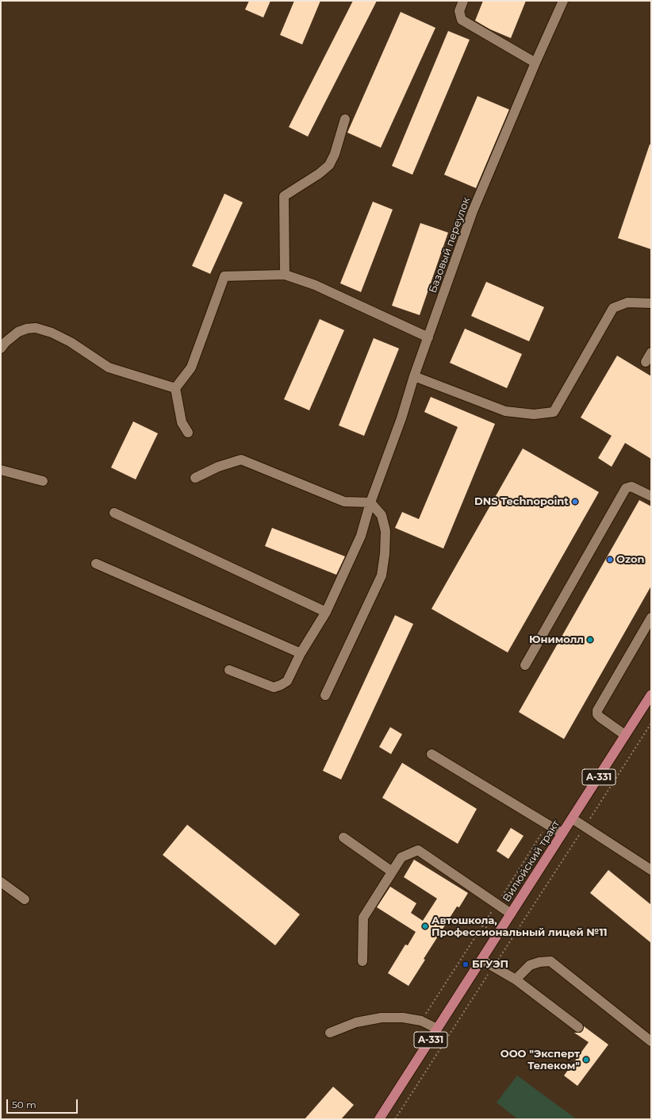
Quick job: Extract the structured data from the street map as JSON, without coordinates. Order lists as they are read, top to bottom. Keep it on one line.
{"streets":{"main road":["А-331","Вилюйский тракт"],"street":["Базовый переулок"]},"places":["DNS Technopoint","Ozon","Юнимолл","Автошкола, Профессиональный лицей №11","БГУЭП","ООО \"Эксперт Телеком\""],"scale_bar":"50 m"}
